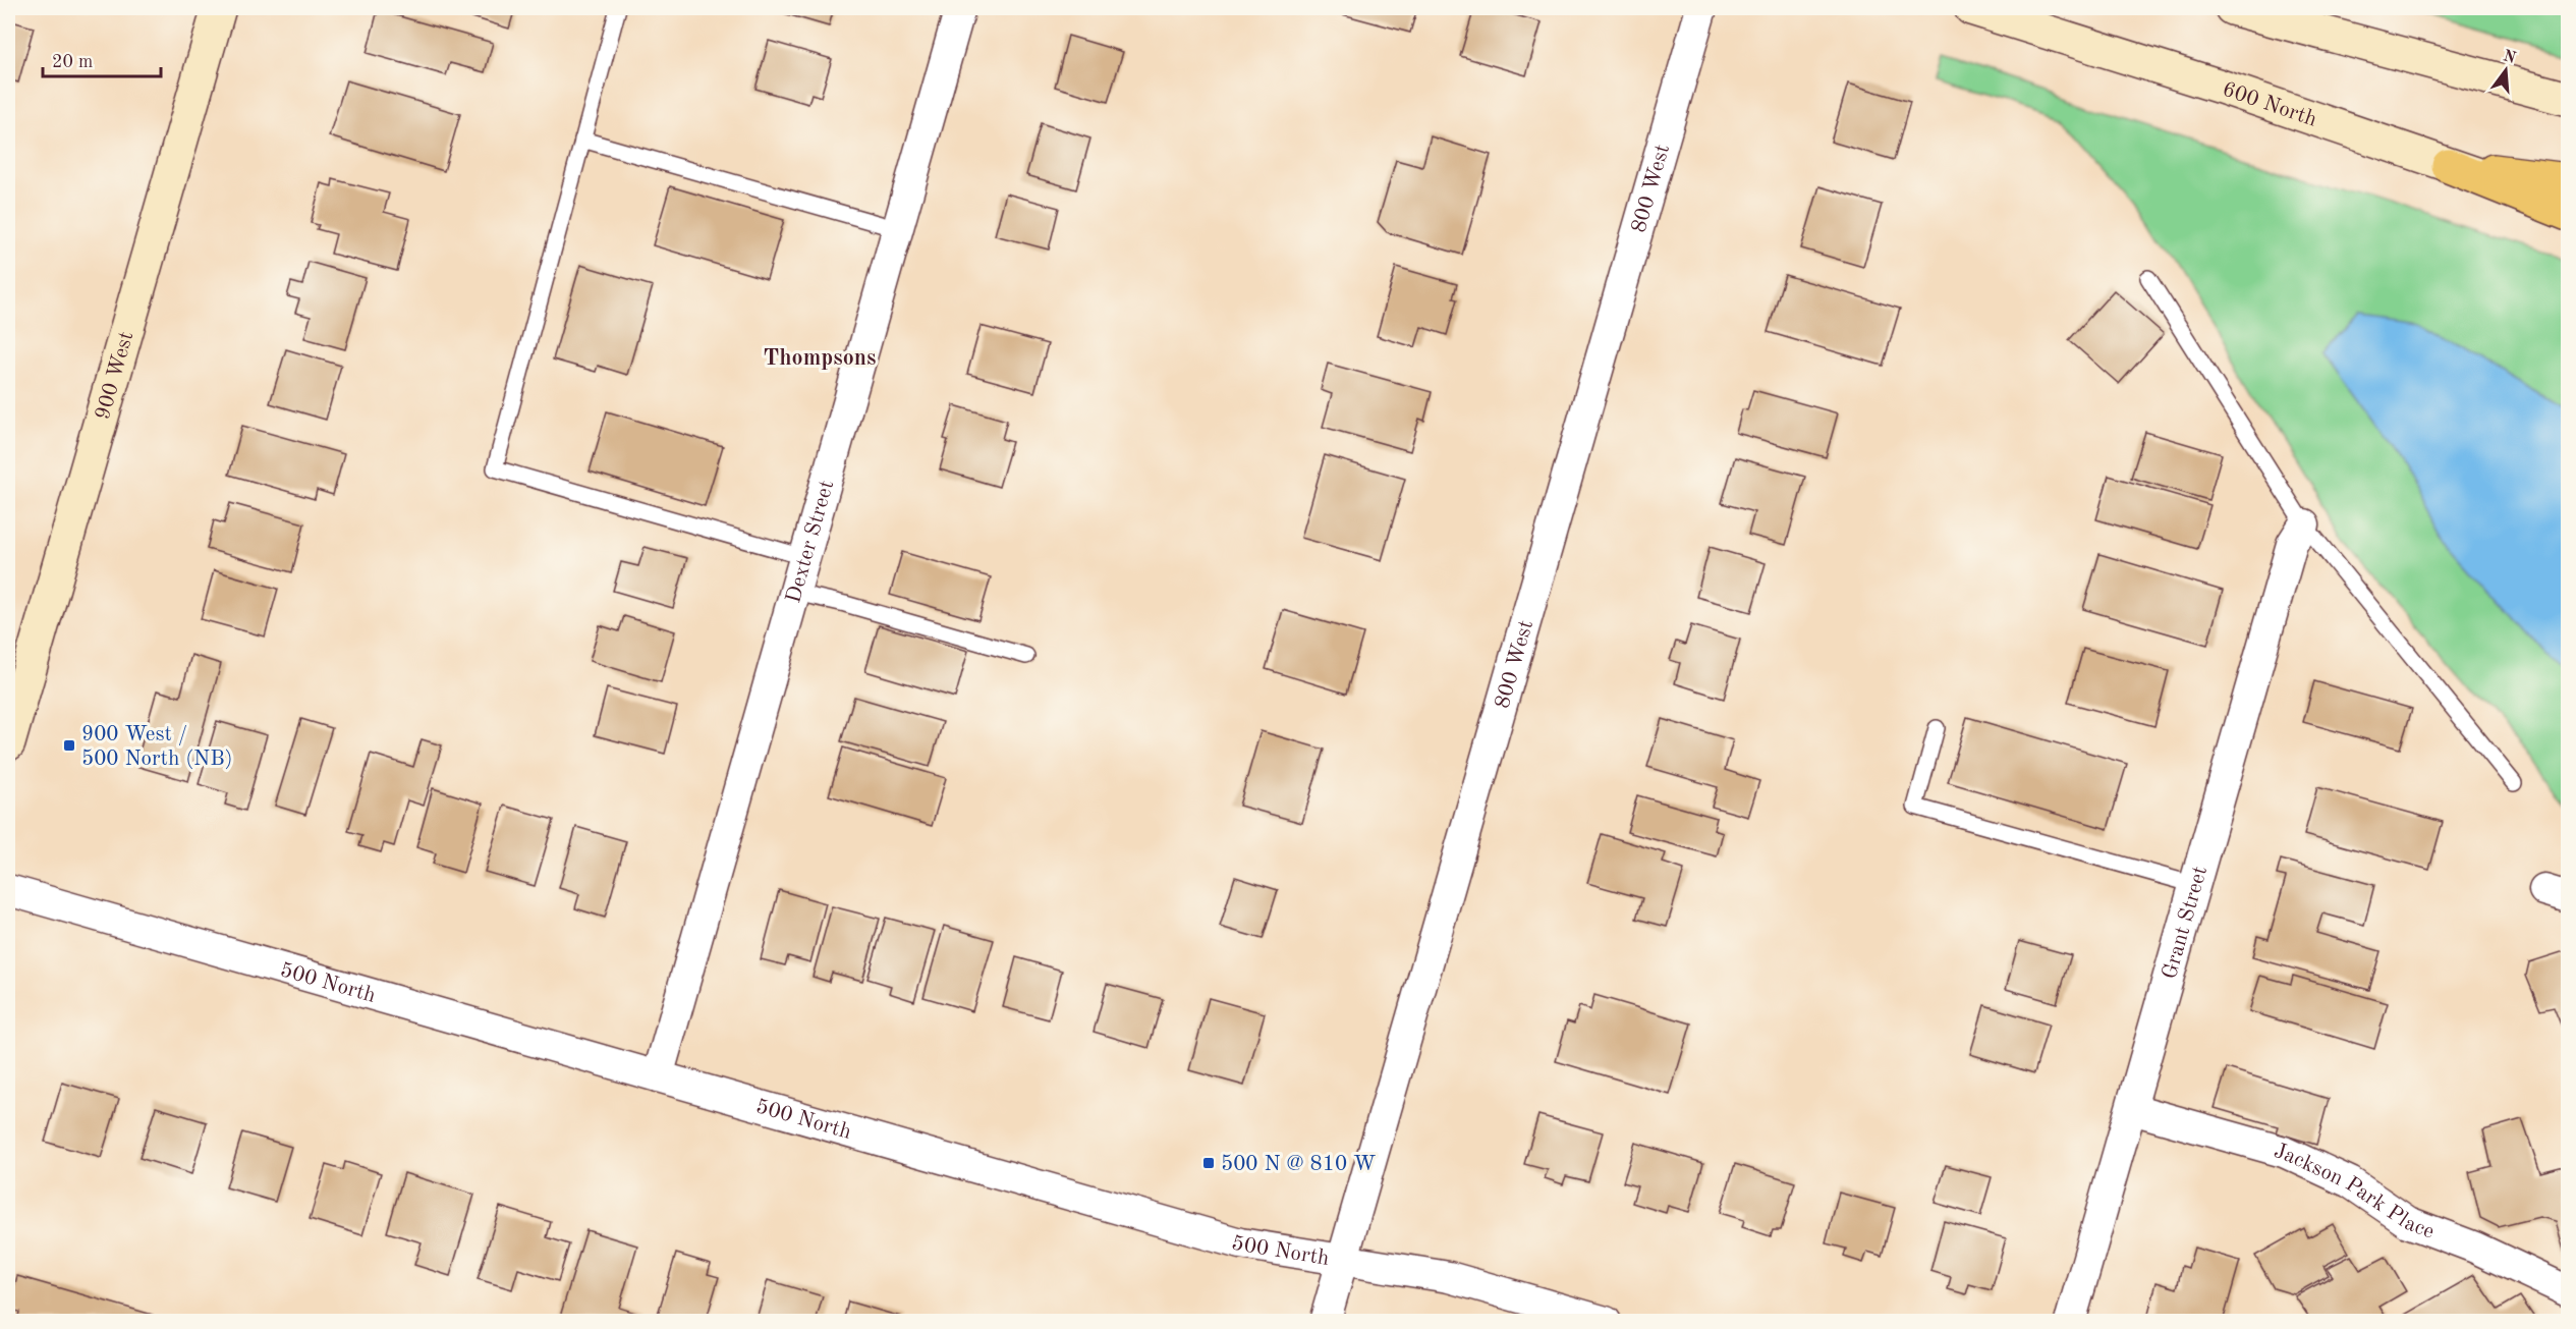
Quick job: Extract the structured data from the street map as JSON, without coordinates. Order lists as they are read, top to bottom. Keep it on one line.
{"streets":{"main road":["600 North","900 West"],"street":["800 West","Dexter Street","Grant Street","500 North","Jackson Park Place"]},"crossings":[["800 West","500 North"],["Dexter Street","500 North"],["Grant Street","Jackson Park Place"]],"districts":["Thompsons"],"places":{"transit":["900 West / 500 North (NB)","500 N @ 810 W"]},"scale_bar":"20 m","north":"top"}
